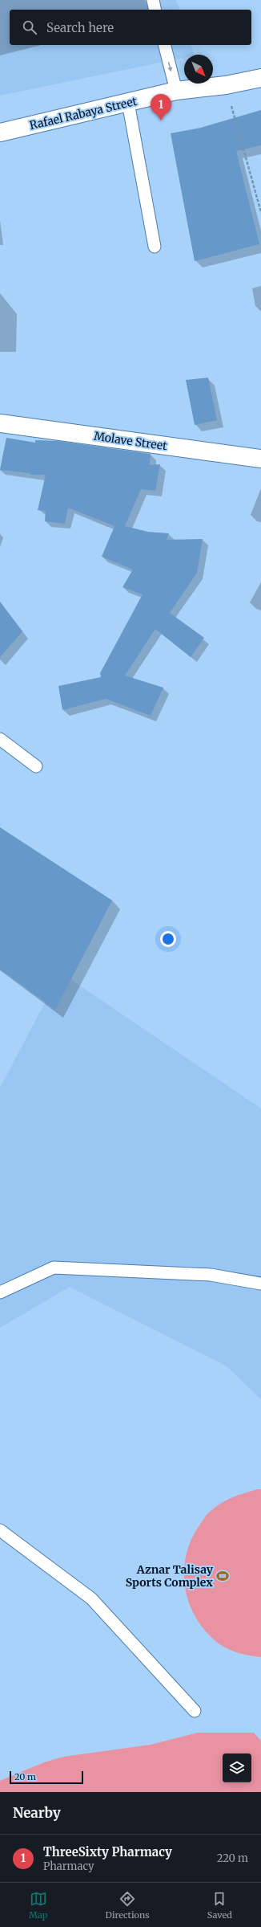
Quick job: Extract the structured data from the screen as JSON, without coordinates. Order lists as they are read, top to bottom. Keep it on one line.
{"streets":{"main road":["Rafael Rabaya Street","Molave Street"]},"places":{"sports":["Aznar Talisay Sports Complex"]},"scale_bar":"20 m","north":"bottom right","page":{"search":"Search here","pins":"1","scale":"20 m","heading":"Nearby","list":[{"mark":"1","name":"ThreeSixty Pharmacy","note":"Pharmacy","value":"220 m"}],"nav":["Map","Directions","Saved"]}}
